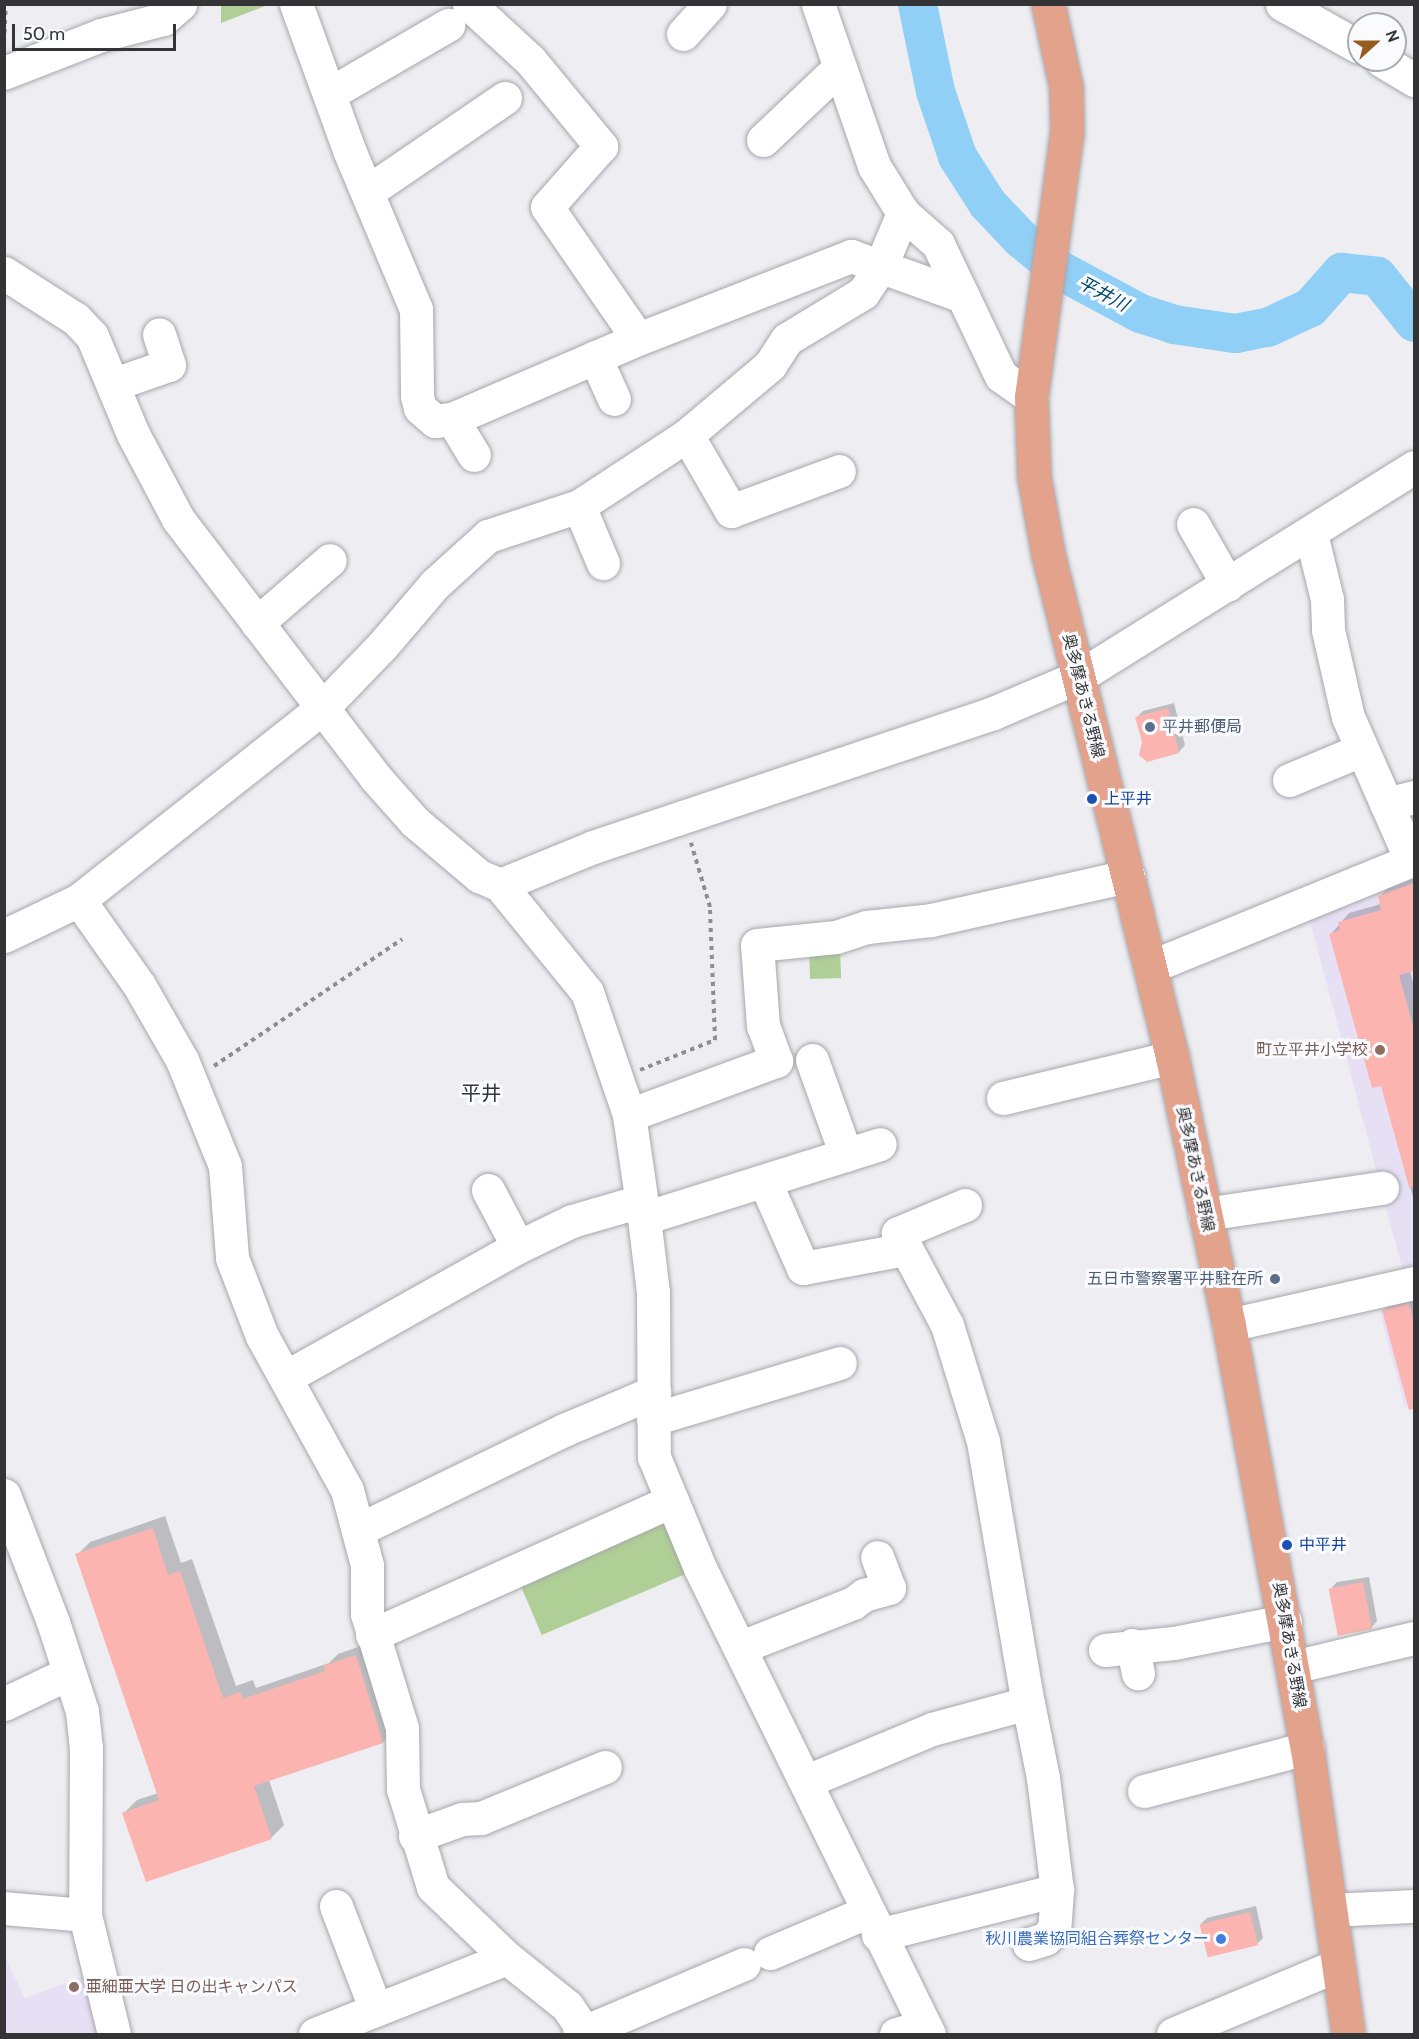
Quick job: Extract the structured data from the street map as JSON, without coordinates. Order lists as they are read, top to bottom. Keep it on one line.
{"streets":{"main road":["奥多摩あきる野線"]},"districts":["平井"],"water":["平井川"],"places":["平井郵便局","上平井","町立平井小学校","五日市警察署平井駐在所","中平井","秋川農業協同組合葬祭センター","亜細亜大学 日の出キャンパス"],"scale_bar":"50 m","north":"right"}
